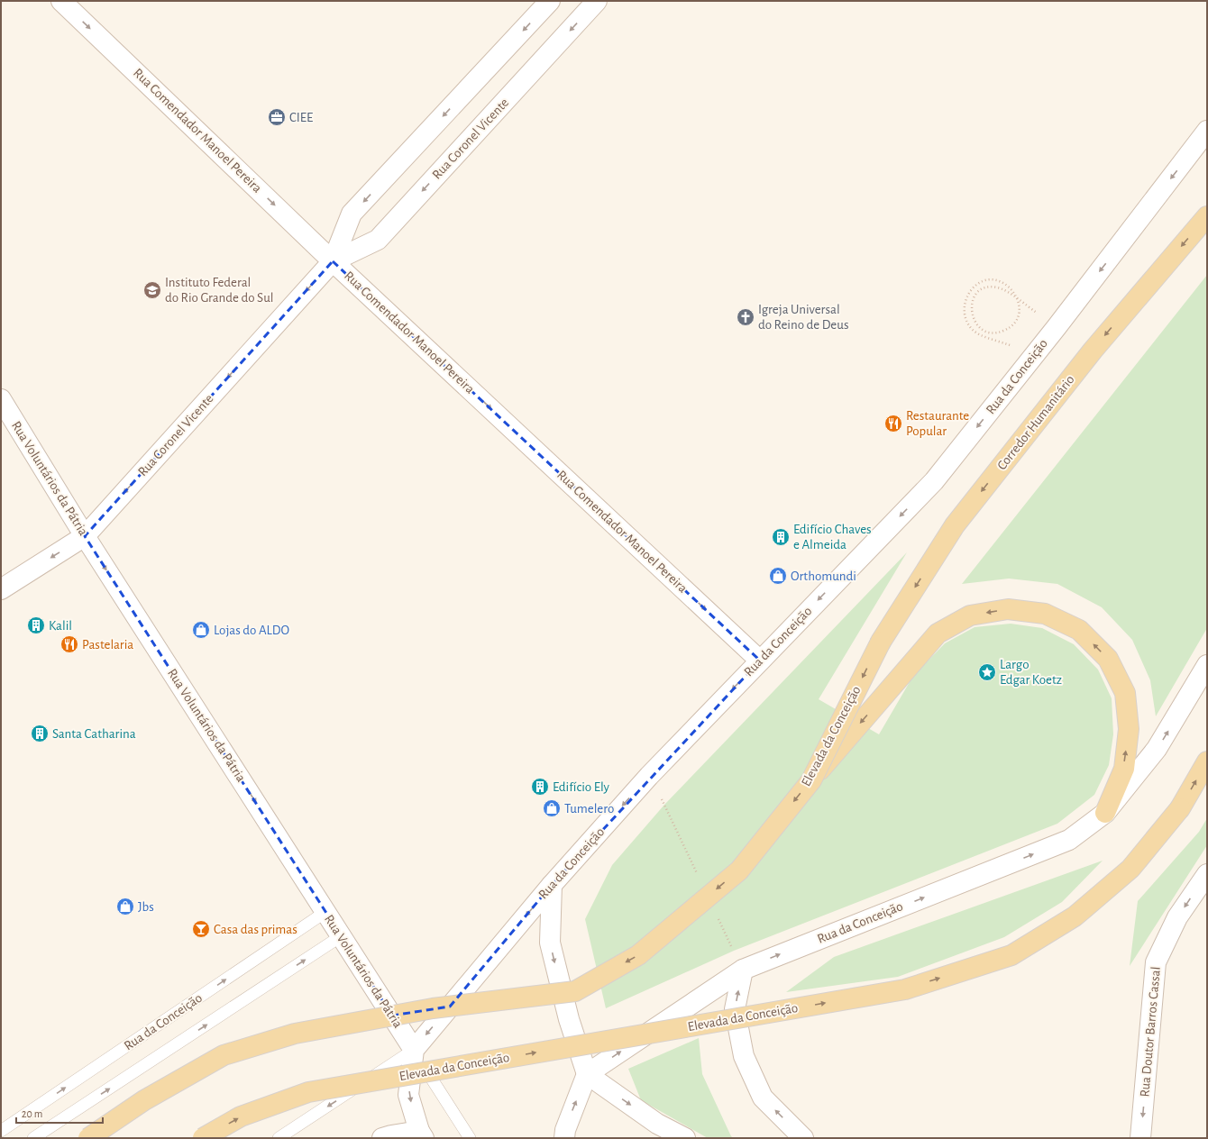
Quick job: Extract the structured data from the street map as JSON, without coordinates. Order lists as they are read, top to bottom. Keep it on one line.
{"streets":{"main road":["Corredor Humanitário","Elevada da Conceição"],"street":["Rua Comendador Manoel Pereira","Rua Coronel Vicente","Rua da Conceição","Rua Voluntários da Pátria","Rua Doutor Barros Cassal"]},"crossings":[["Rua Comendador Manoel Pereira","Rua Coronel Vicente"],["Rua Comendador Manoel Pereira","Rua da Conceição"],["Rua Coronel Vicente","Rua Voluntários da Pátria"],["Rua da Conceição","Rua Voluntários da Pátria"],["Corredor Humanitário","Elevada da Conceição"]],"one_way":["Rua Comendador Manoel Pereira","Rua Coronel Vicente","Corredor Humanitário","Rua Voluntários da Pátria","Rua Doutor Barros Cassal"],"places":{"office":["CIEE"],"school or university":["Instituto Federal do Rio Grande do Sul"],"church":["Igreja Universal do Reino de Deus"],"restaurant":["Restaurante Popular","Pastelaria"],"building":["Edifício Chaves e Almeida","Kalil","Santa Catharina","Edifício Ely"],"shop":["Orthomundi","Lojas do ALDO","Tumelero","Jbs"],"place":["Largo Edgar Koetz"],"bar":["Casa das primas"]},"scale_bar":"20 m"}
